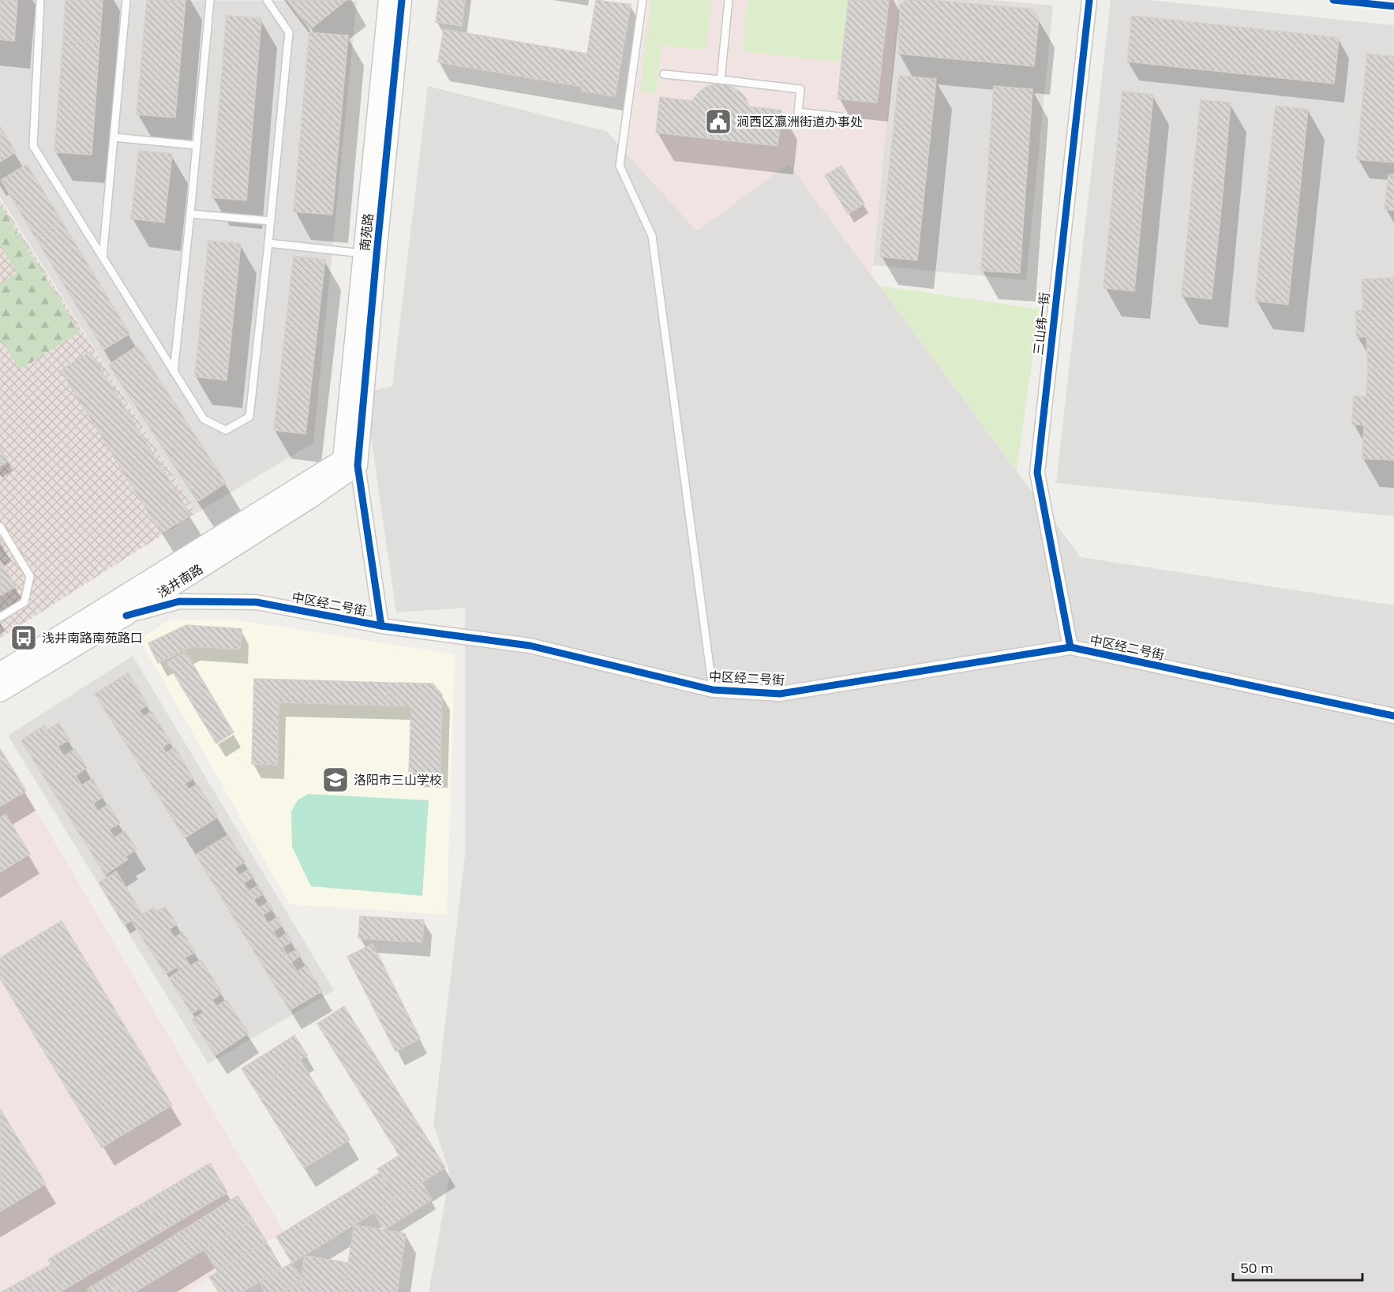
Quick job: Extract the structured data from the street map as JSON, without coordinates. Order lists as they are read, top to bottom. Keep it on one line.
{"streets":{"street":["南苑路","三山纬一街","浅井南路","中区经二号街"]},"crossings":[["南苑路","浅井南路"],["三山纬一街","中区经二号街"],["浅井南路","中区经二号街"]],"places":{"public building":["涧西区瀛洲街道办事处"],"bus stop":["浅井南路南苑路口"],"school or university":["洛阳市三山学校"]},"scale_bar":"50 m"}
